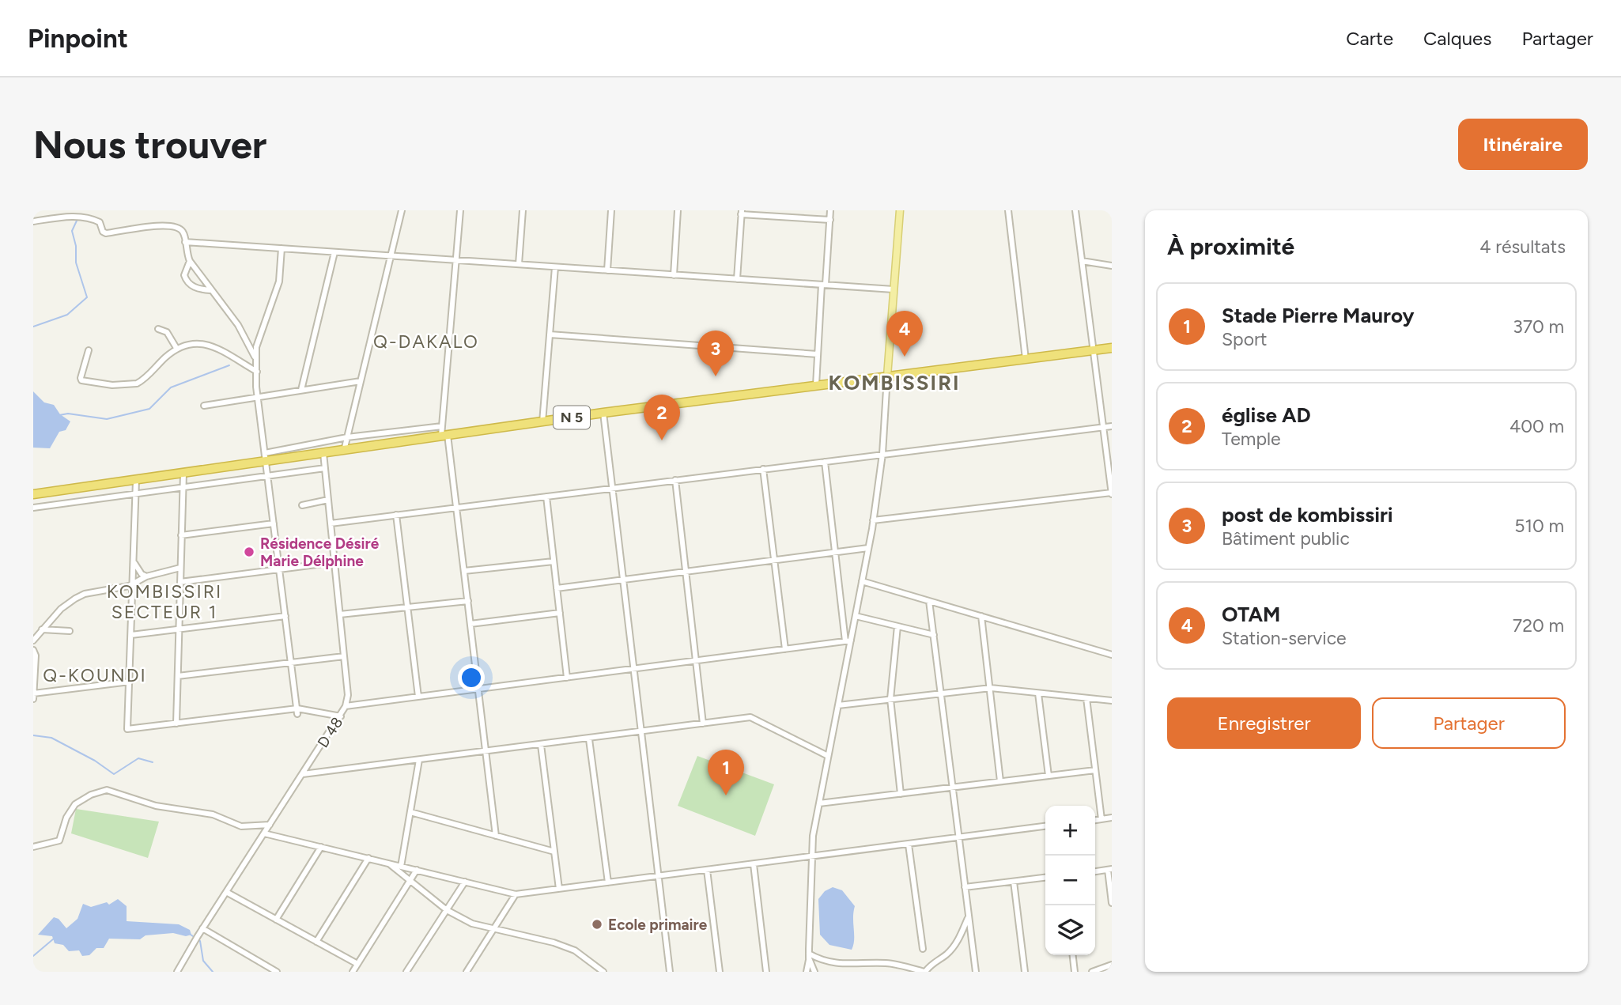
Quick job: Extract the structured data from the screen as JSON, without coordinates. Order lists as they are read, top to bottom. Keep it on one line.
{"streets":{"highway":["N 5"],"street":["D 48"]},"crossings":[["N 5","D 48"]],"districts":["Q-DAKALO","KOMBISSIRI","KOMBISSIRI SECTEUR 1","Q-KOUNDI"],"places":["Résidence Désiré Marie Délphine","Ecole primaire"],"page":{"header":"Pinpoint","nav":["Carte","Calques","Partager"],"buttons":["Itinéraire",["Enregistrer","Partager"]],"title":"Nous trouver","heading":["À proximité","4 résultats"],"list":[{"mark":"1","name":"Stade Pierre Mauroy","note":"Sport","value":"370 m"},{"mark":"2","name":"église AD","note":"Temple","value":"400 m"},{"mark":"3","name":"post de kombissiri","note":"Bâtiment public","value":"510 m"},{"mark":"4","name":"OTAM","note":"Station-service","value":"720 m"}],"pins":["4","3","2","1"],"map_buttons":["+","−"]}}
